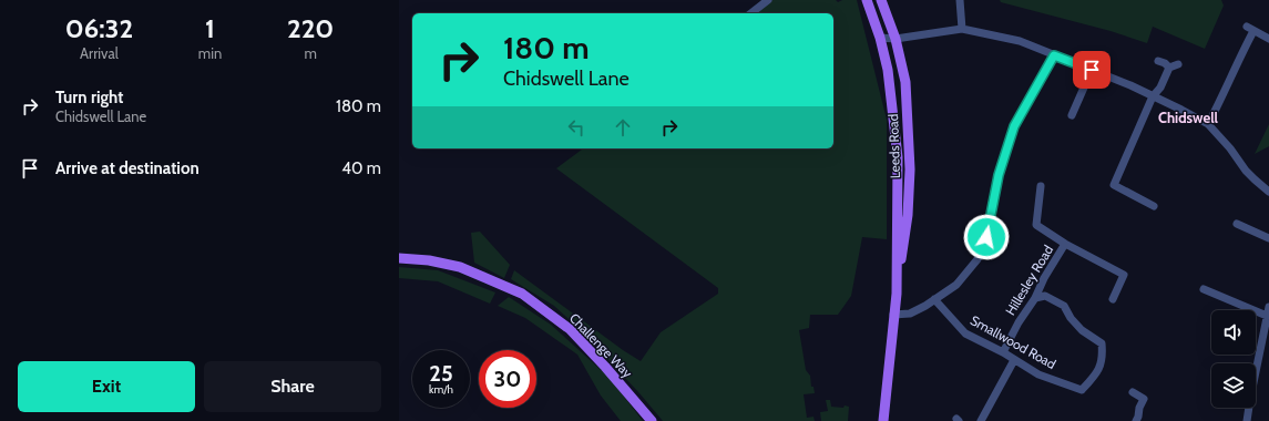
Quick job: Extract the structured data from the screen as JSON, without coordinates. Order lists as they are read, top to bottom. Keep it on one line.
{"streets":{"main road":["Leeds Road","Challenge Way"],"street":["Hillesley Road","Smallwood Road"]},"crossings":[["Hillesley Road","Smallwood Road"]],"districts":["Chidswell"],"page":{"eta":["06:32","Arrival","1","min","220","m"],"turn":["180 m","Chidswell Lane"],"list":[{"name":"Turn right","note":"Chidswell Lane","value":"180 m"},{"name":"Arrive at destination","value":"40 m"}],"speed":"25 km/h","limit":"30","buttons":["Exit","Share"]}}
